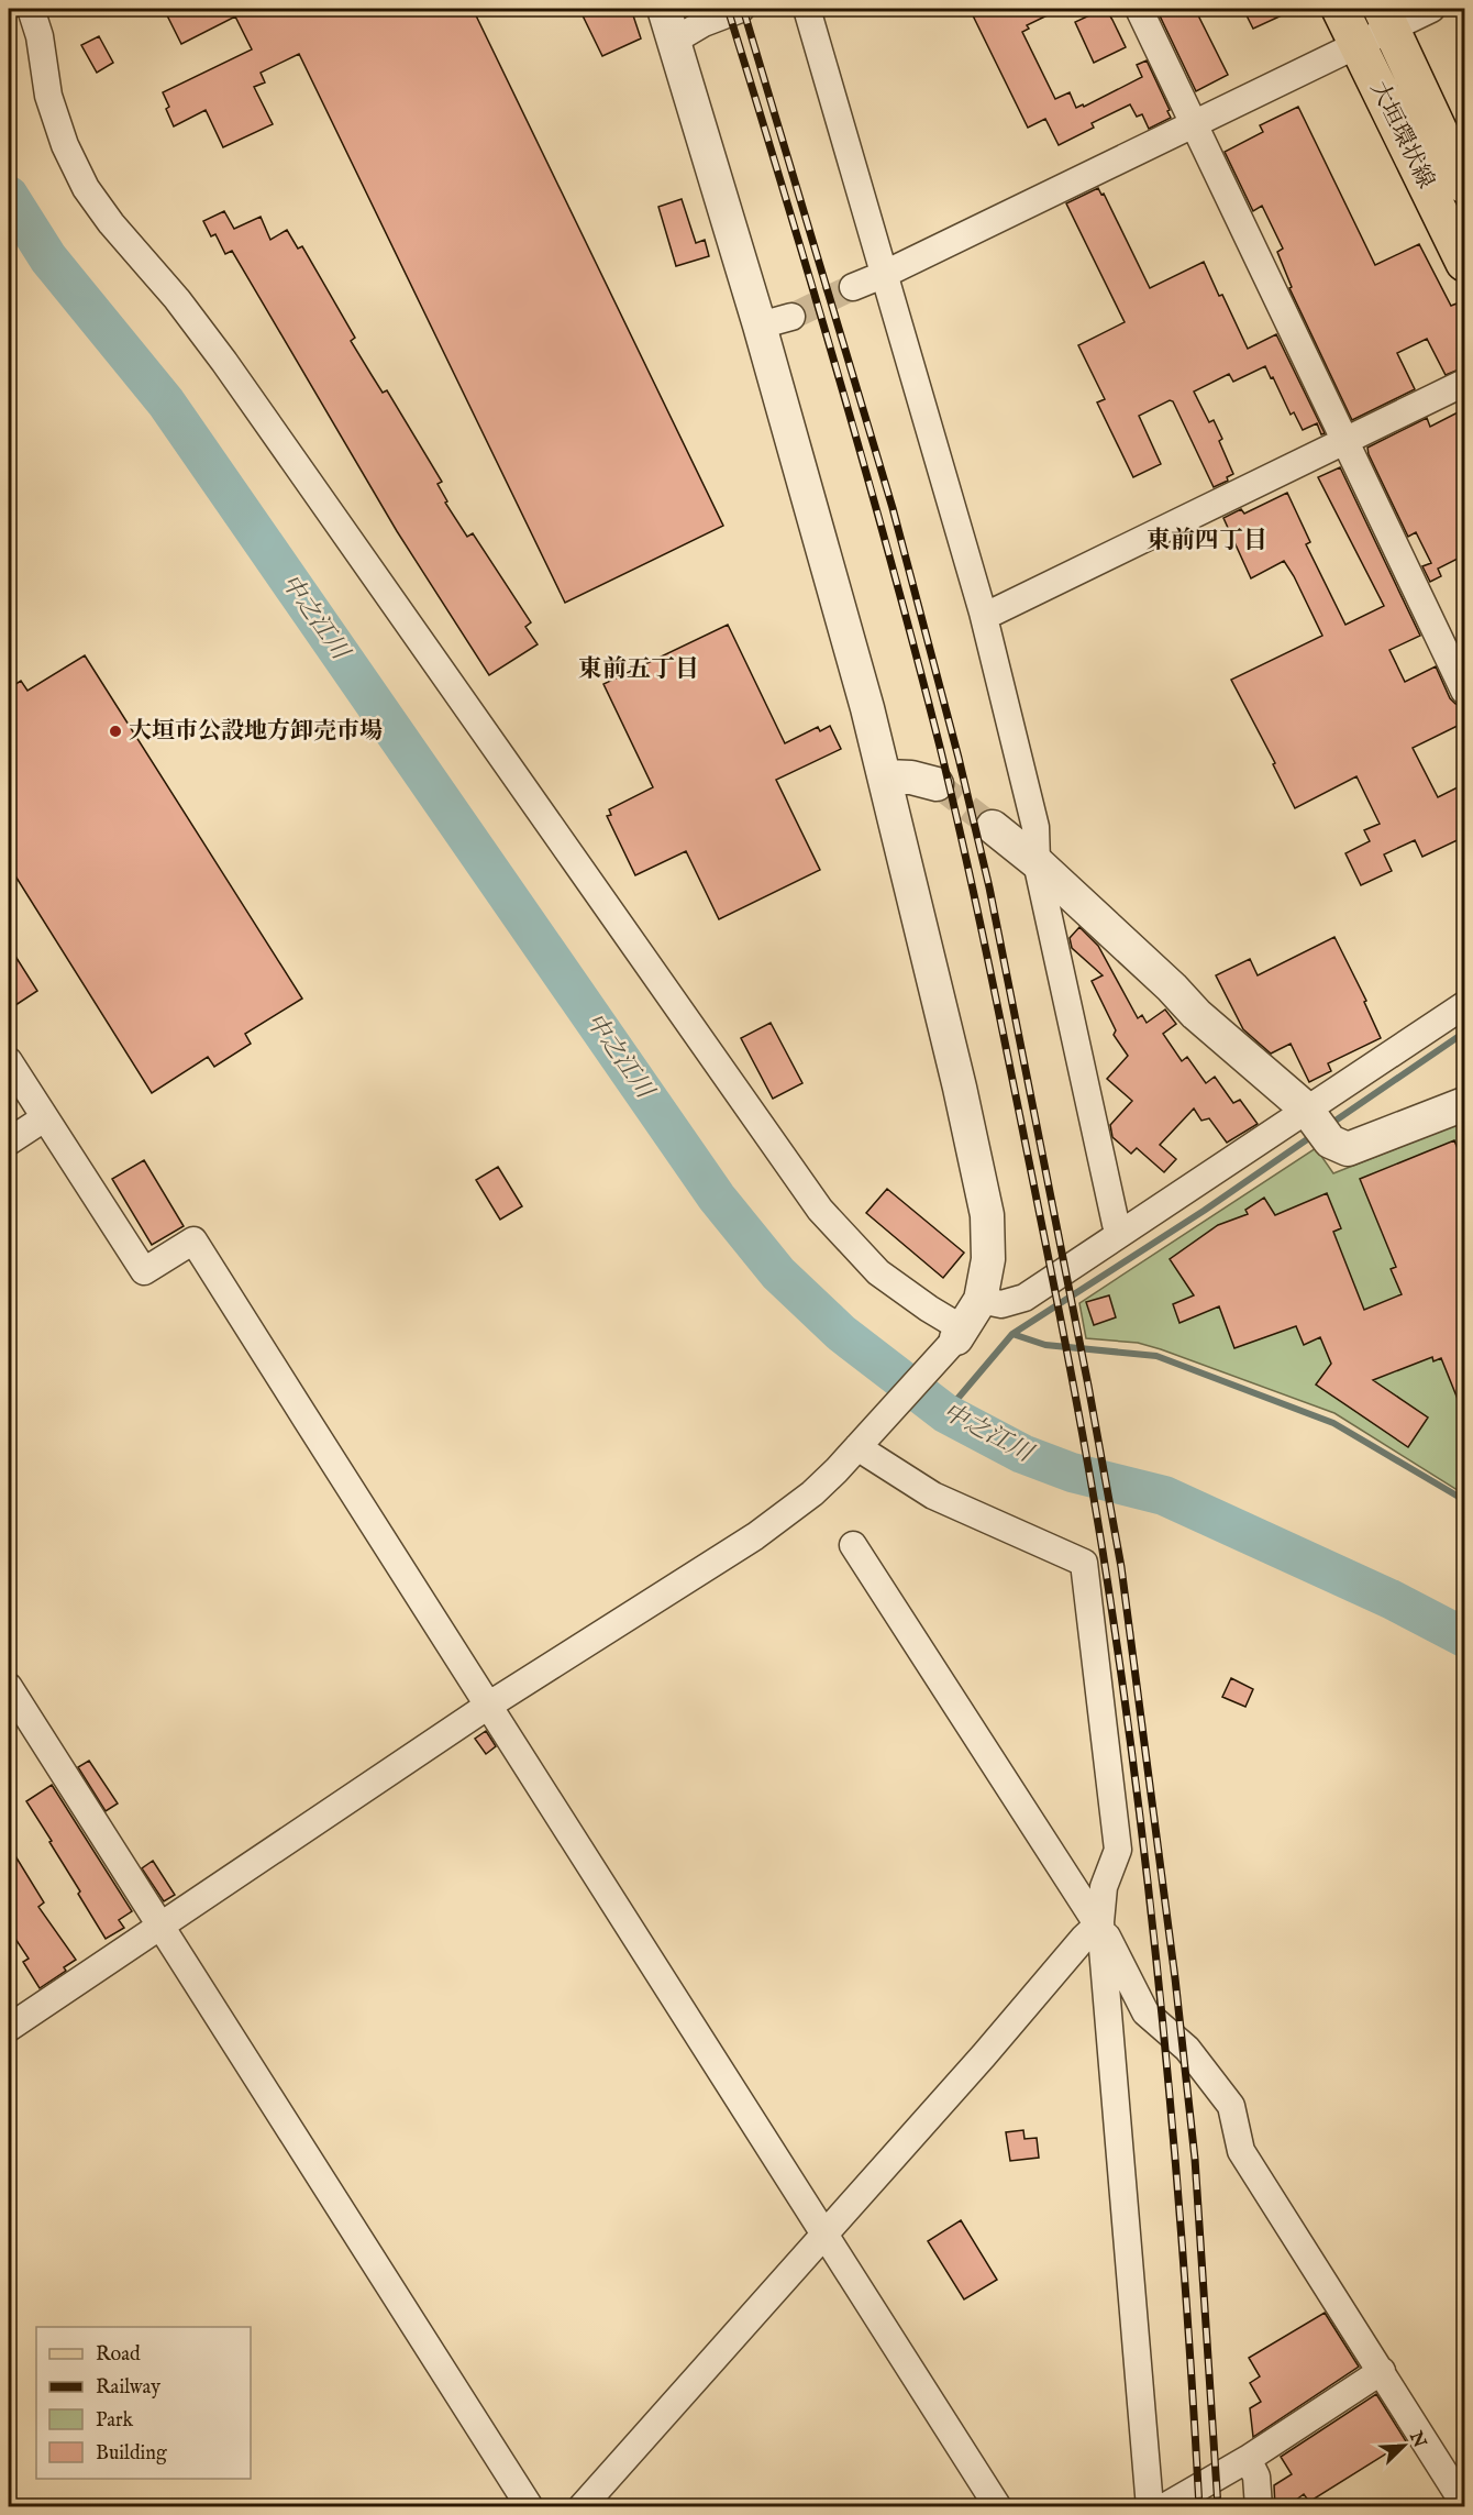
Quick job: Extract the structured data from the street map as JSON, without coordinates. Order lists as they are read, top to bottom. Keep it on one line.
{"streets":{"main road":["大垣環状線"]},"districts":["東前四丁目","東前五丁目"],"water":["中之江川"],"places":["大垣市公設地方卸売市場"],"legend":["Road","Railway","Park","Building"],"north":"top right"}
